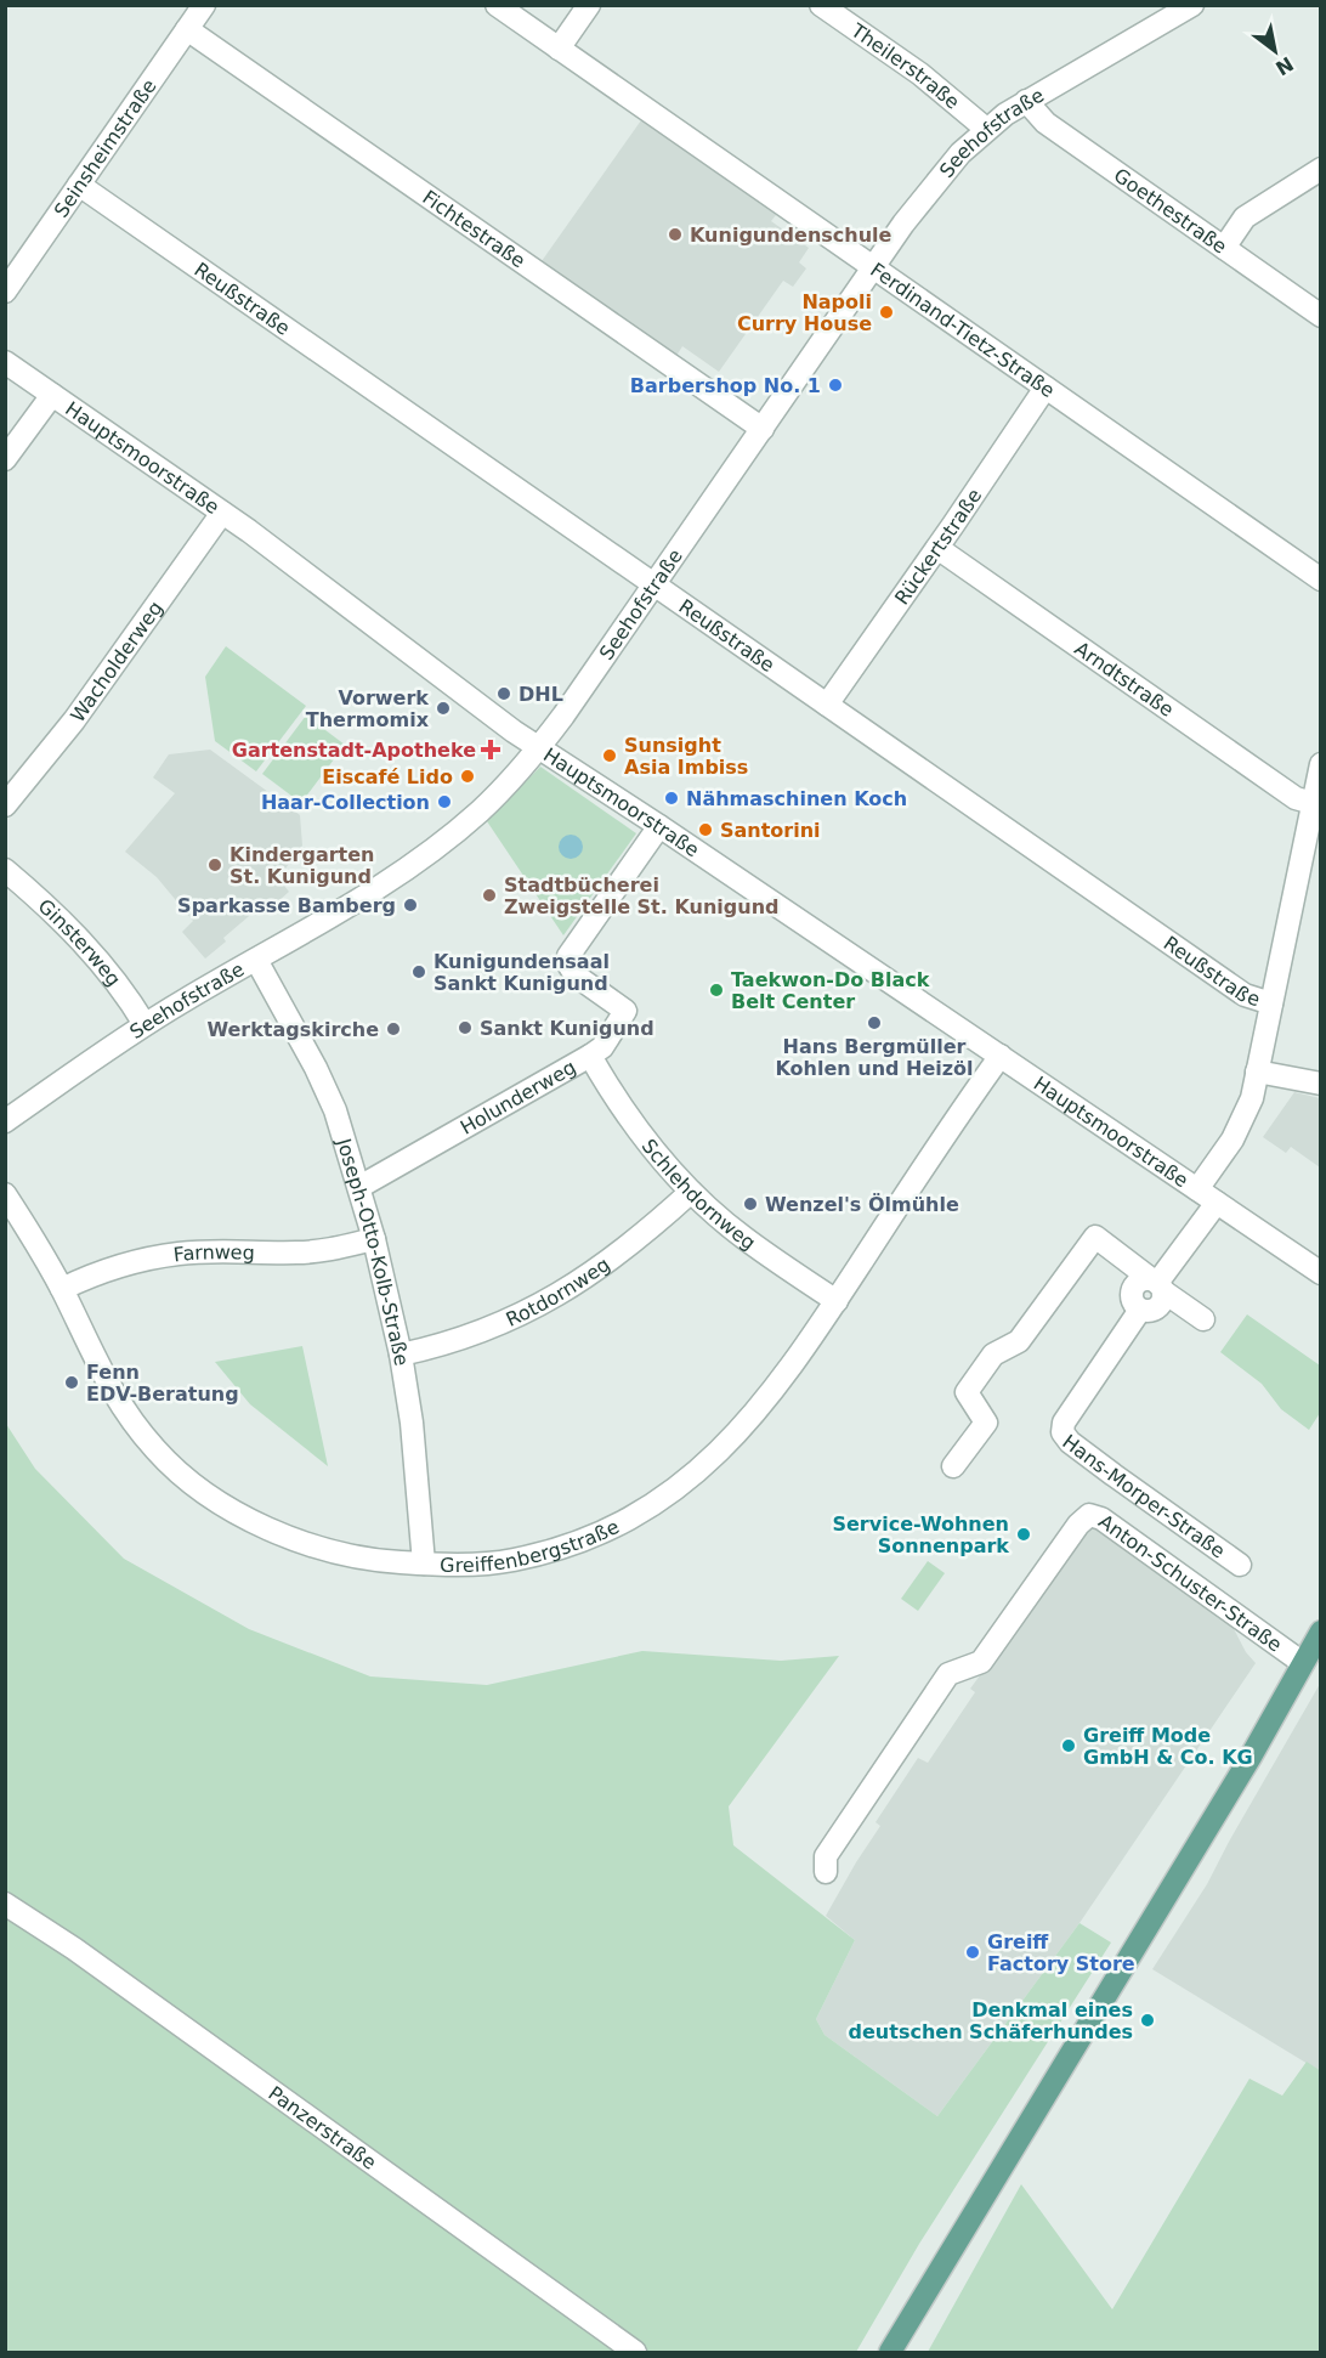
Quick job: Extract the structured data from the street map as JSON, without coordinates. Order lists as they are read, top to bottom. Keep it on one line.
{"streets":{"street":["Theilerstraße","Seehofstraße","Seinsheimstraße","Goethestraße","Fichtestraße","Reußstraße","Ferdinand-Tietz-Straße","Hauptsmoorstraße","Rückertstraße","Wacholderweg","Arndtstraße","Ginsterweg","Holunderweg","Schlehdornweg","Joseph-Otto-Kolb-Straße","Farnweg","Rotdornweg","Hans-Morper-Straße","Greiffenbergstraße","Anton-Schuster-Straße","Panzerstraße"]},"crossings":[["Theilerstraße","Seehofstraße"],["Seehofstraße","Goethestraße"],["Seehofstraße","Fichtestraße"],["Seehofstraße","Reußstraße"],["Seehofstraße","Ferdinand-Tietz-Straße"],["Seehofstraße","Hauptsmoorstraße"],["Seehofstraße","Ginsterweg"],["Seehofstraße","Joseph-Otto-Kolb-Straße"],["Seinsheimstraße","Fichtestraße"],["Seinsheimstraße","Reußstraße"],["Reußstraße","Rückertstraße"],["Ferdinand-Tietz-Straße","Rückertstraße"],["Hauptsmoorstraße","Wacholderweg"],["Hauptsmoorstraße","Holunderweg"],["Hauptsmoorstraße","Hans-Morper-Straße"],["Hauptsmoorstraße","Greiffenbergstraße"],["Rückertstraße","Arndtstraße"],["Holunderweg","Schlehdornweg"],["Holunderweg","Joseph-Otto-Kolb-Straße"],["Schlehdornweg","Rotdornweg"],["Schlehdornweg","Greiffenbergstraße"],["Joseph-Otto-Kolb-Straße","Farnweg"],["Joseph-Otto-Kolb-Straße","Rotdornweg"],["Joseph-Otto-Kolb-Straße","Greiffenbergstraße"],["Farnweg","Greiffenbergstraße"]],"places":{"other":["Kunigundenschule","Napoli Curry House","Barbershop No. 1","DHL","Vorwerk Thermomix","Sunsight Asia Imbiss","Eiscafé Lido","Nähmaschinen Koch","Haar-Collection","Santorini","Kindergarten St. Kunigund","Stadtbücherei Zweigstelle St. Kunigund","Sparkasse Bamberg","Kunigundensaal Sankt Kunigund","Taekwon-Do Black Belt Center","Hans Bergmüller Kohlen und Heizöl","Sankt Kunigund","Werktagskirche","Wenzel's Ölmühle","Fenn EDV-Beratung","Service-Wohnen Sonnenpark","Greiff Mode GmbH & Co. KG","Greiff Factory Store","Denkmal eines deutschen Schäferhundes"],"health":["Gartenstadt-Apotheke"]},"north":"bottom right"}
